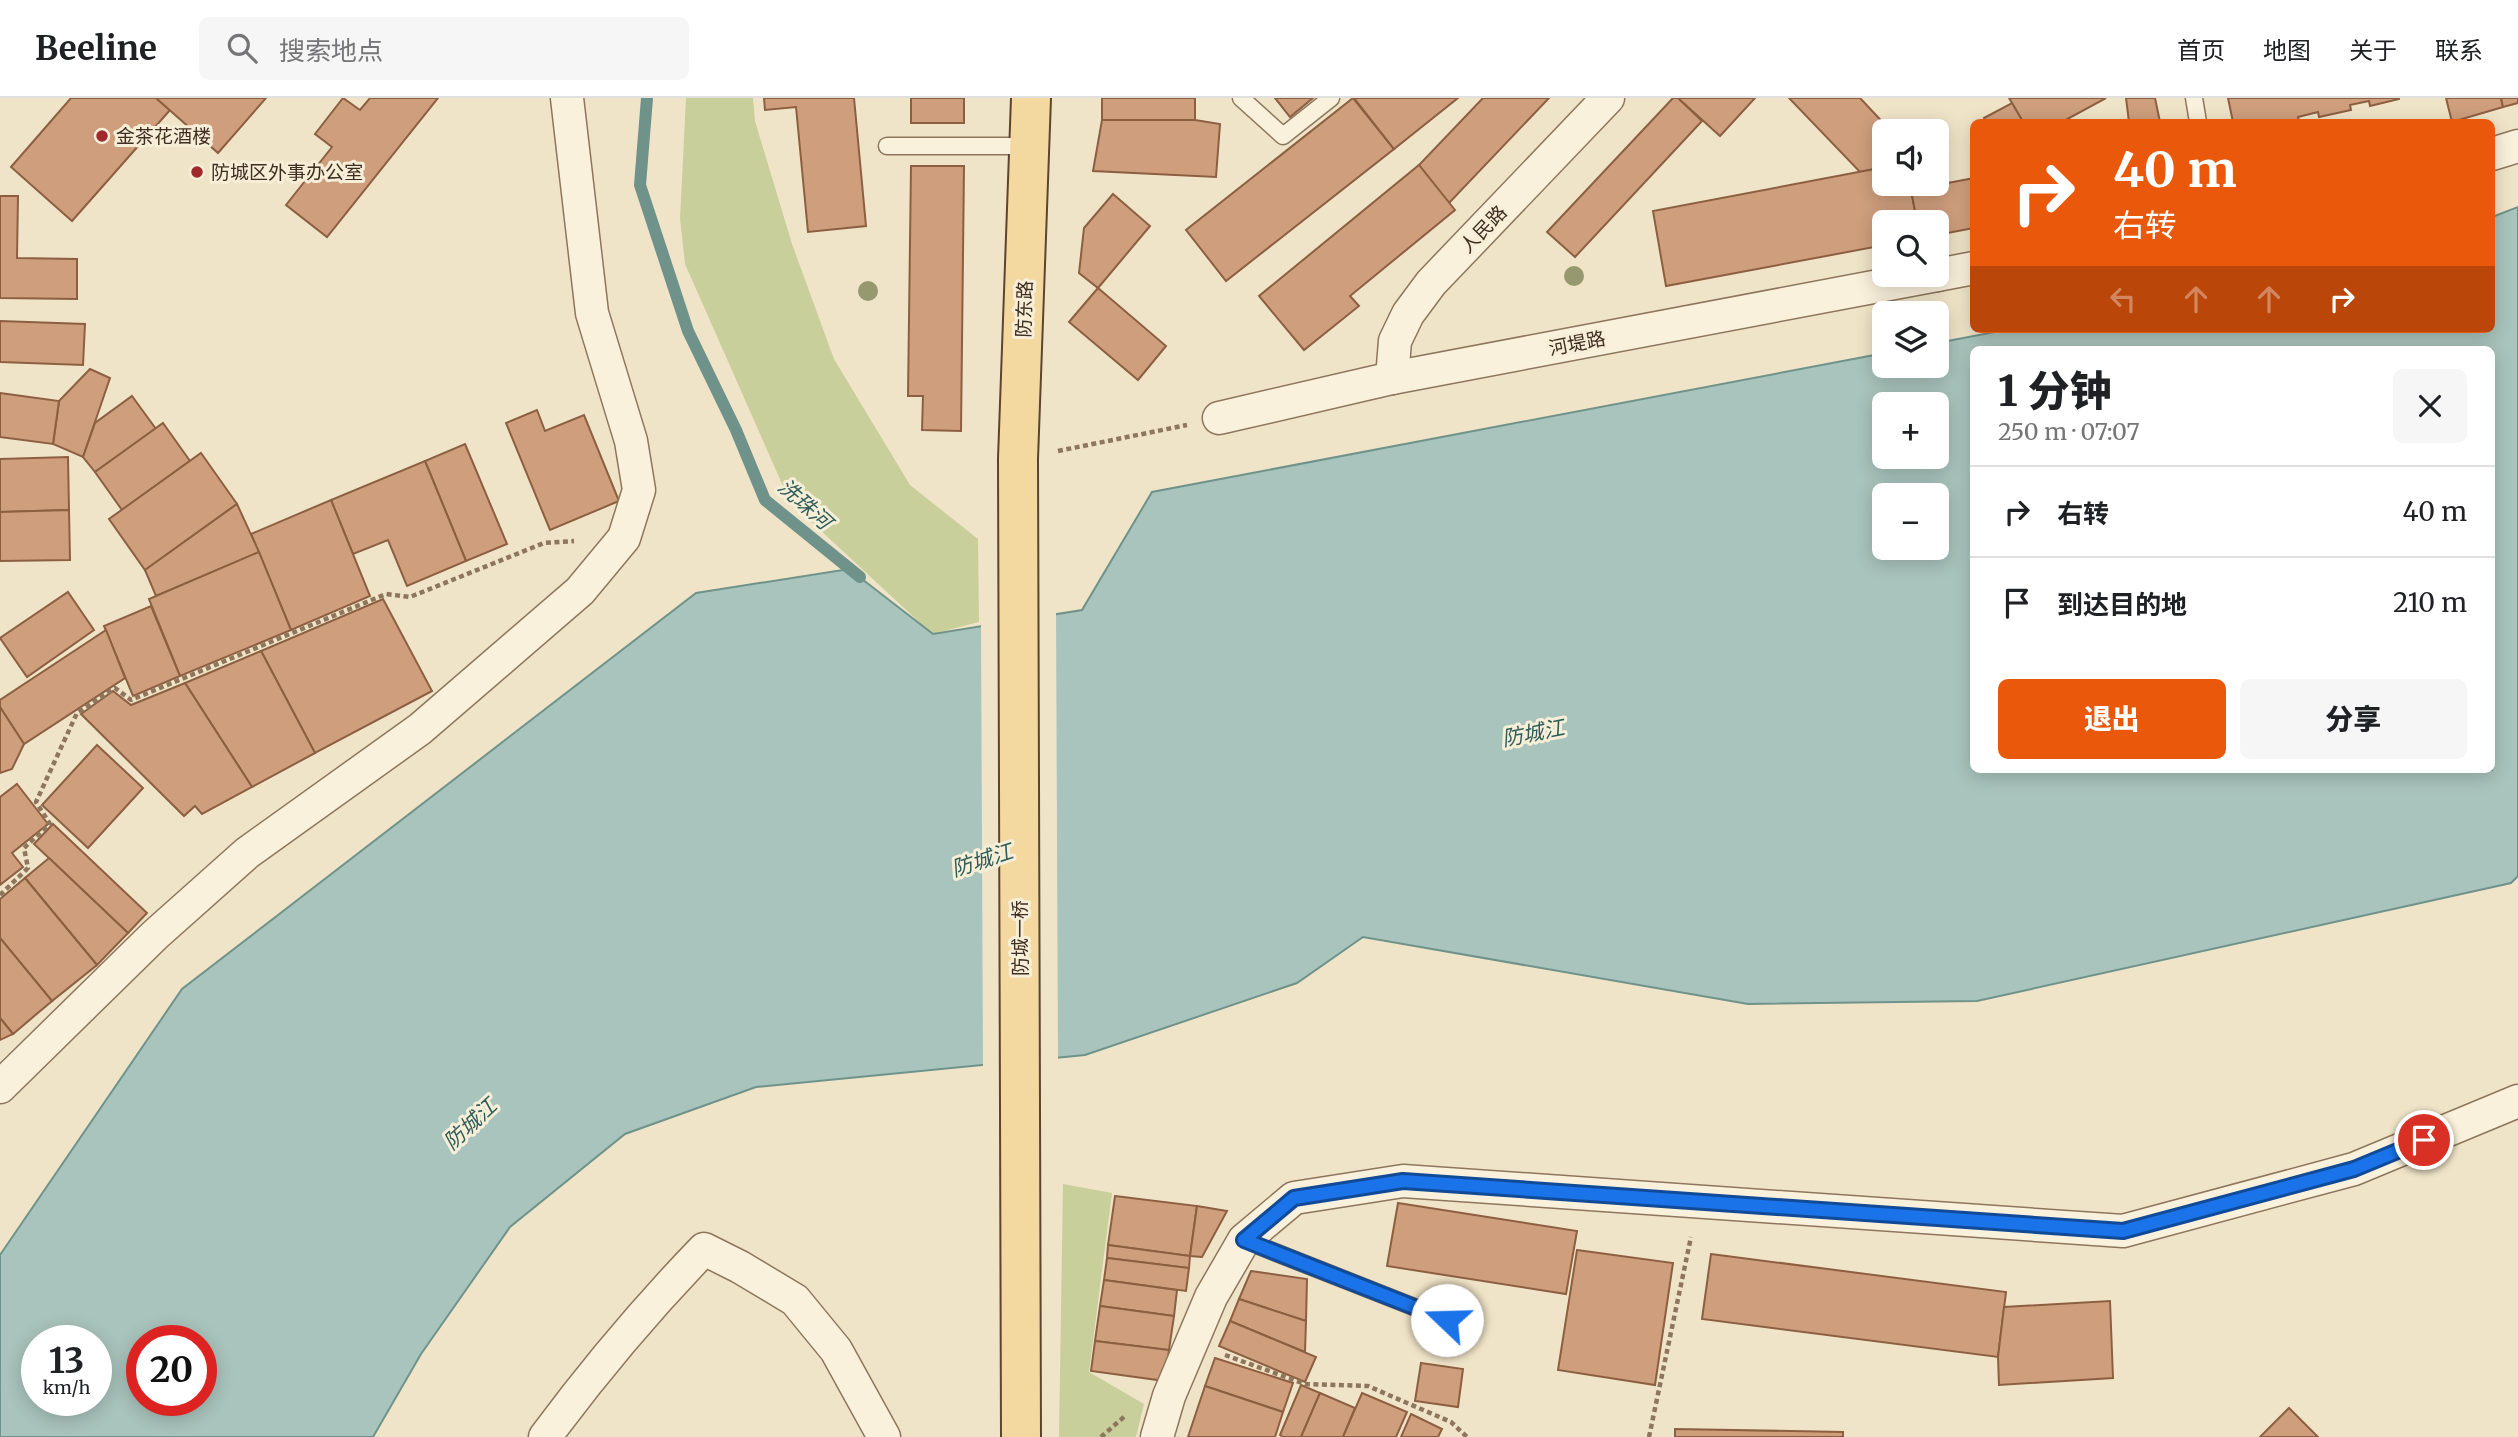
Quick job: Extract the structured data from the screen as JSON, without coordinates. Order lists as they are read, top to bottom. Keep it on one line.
{"streets":{"main road":["防东路","防城一桥"],"street":["人民路","河堤路"]},"crossings":[["人民路","河堤路"],["防东路","防城一桥"]],"water":["洗珠河","防城江"],"places":["金茶花酒楼","防城区外事办公室"],"page":{"header":"Beeline","search":"搜索地点","nav":["首页","地图","关于","联系"],"map_buttons":["+","−"],"turn":["40 m","右转"],"heading":["1 分钟","250 m · 07:07"],"list":[{"name":"右转","value":"40 m"},{"name":"到达目的地","value":"210 m"}],"buttons":["退出","分享"],"speed":"13 km/h","limit":"20"}}
